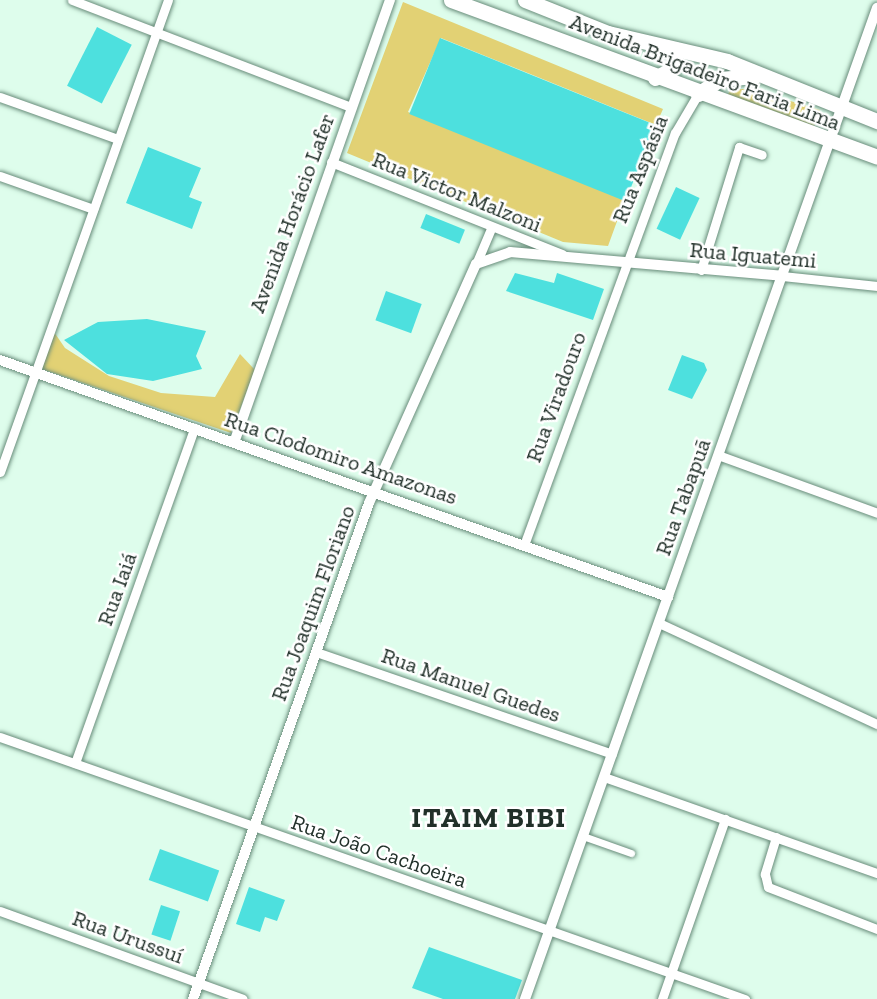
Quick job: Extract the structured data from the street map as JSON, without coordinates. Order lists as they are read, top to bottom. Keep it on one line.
{"streets":{"highway":["Avenida Brigadeiro Faria Lima"],"street":["Rua Aspásia","Rua Victor Malzoni","Avenida Horácio Lafer","Rua Iguatemi","Rua Viradouro","Rua Clodomiro Amazonas","Rua Tabapuã","Rua Iaiá","Rua Joaquim Floriano","Rua Manuel Guedes","Rua João Cachoeira","Rua Urussuí"]},"crossings":[["Avenida Brigadeiro Faria Lima","Rua Aspásia"],["Avenida Brigadeiro Faria Lima","Rua Tabapuã"],["Rua Aspásia","Rua Victor Malzoni"],["Rua Aspásia","Rua Iguatemi"],["Rua Aspásia","Rua Viradouro"],["Rua Victor Malzoni","Avenida Horácio Lafer"],["Rua Victor Malzoni","Rua Iguatemi"],["Rua Victor Malzoni","Rua Viradouro"],["Rua Victor Malzoni","Rua Joaquim Floriano"],["Avenida Horácio Lafer","Rua Clodomiro Amazonas"],["Rua Iguatemi","Rua Viradouro"],["Rua Iguatemi","Rua Tabapuã"],["Rua Viradouro","Rua Clodomiro Amazonas"],["Rua Clodomiro Amazonas","Rua Tabapuã"],["Rua Clodomiro Amazonas","Rua Iaiá"],["Rua Clodomiro Amazonas","Rua Joaquim Floriano"],["Rua Tabapuã","Rua Manuel Guedes"],["Rua Tabapuã","Rua João Cachoeira"],["Rua Iaiá","Rua João Cachoeira"],["Rua Joaquim Floriano","Rua Manuel Guedes"],["Rua Joaquim Floriano","Rua João Cachoeira"],["Rua Joaquim Floriano","Rua Urussuí"]],"districts":["ITAIM BIBI"]}
